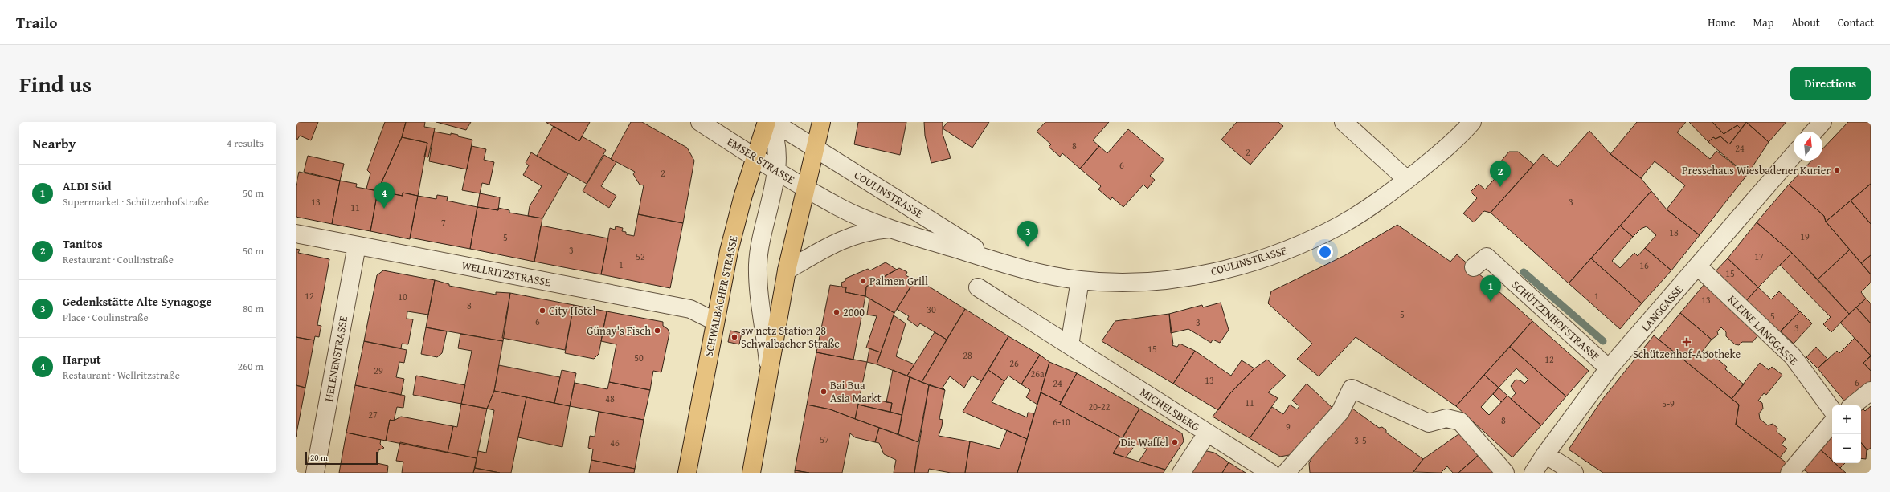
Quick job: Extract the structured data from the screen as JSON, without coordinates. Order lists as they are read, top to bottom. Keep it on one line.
{"streets":{"main road":["SCHWALBACHER STRASSE"],"street":["EMSER STRASSE","COULINSTRASSE","WELLRITZSTRASSE","LANGGASSE","SCHÜTZENHOFSTRASSE","KLEINE LANGGASSE","HELENENSTRASSE","MICHELSBERG"]},"crossings":[["EMSER STRASSE","COULINSTRASSE"],["EMSER STRASSE","SCHWALBACHER STRASSE"],["WELLRITZSTRASSE","SCHWALBACHER STRASSE"],["WELLRITZSTRASSE","HELENENSTRASSE"],["LANGGASSE","SCHÜTZENHOFSTRASSE"],["LANGGASSE","KLEINE LANGGASSE"]],"places":{"other":["Pressehaus Wiesbadener Kurier","Palmen Grill","City Hotel","2000","Günay's Fisch","sw netz Station 28 Schwalbacher Straße","Bai Bua Asia Markt","Die Waffel"],"health":["Schützenhof-Apotheke"]},"house_numbers":["8","24","2","6","2","13","3","11","7","18","19","5","3","52","17","1","16","15","12","1","10","13","8","30","5","5","6","3","3","15","28","50","12","26","29","26a","13","6","24","48","11","5-9","20-22","27","8","6-10","9","57","3-5","46"],"scale_bar":"20 m","north":"top","page":{"header":"Trailo","nav":["Home","Map","About","Contact"],"title":"Find us","buttons":"Directions","heading":["Nearby","4 results"],"pins":["2","4","3","1"],"list":[{"mark":"1","name":"ALDI Süd","note":"Supermarket · Schützenhofstraße","value":"50 m"},{"mark":"2","name":"Tanitos","note":"Restaurant · Coulinstraße","value":"50 m"},{"mark":"3","name":"Gedenkstätte Alte Synagoge","note":"Place · Coulinstraße","value":"80 m"},{"mark":"4","name":"Harput","note":"Restaurant · Wellritzstraße","value":"260 m"}],"map_buttons":["+","−"],"scale":"20 m"}}
